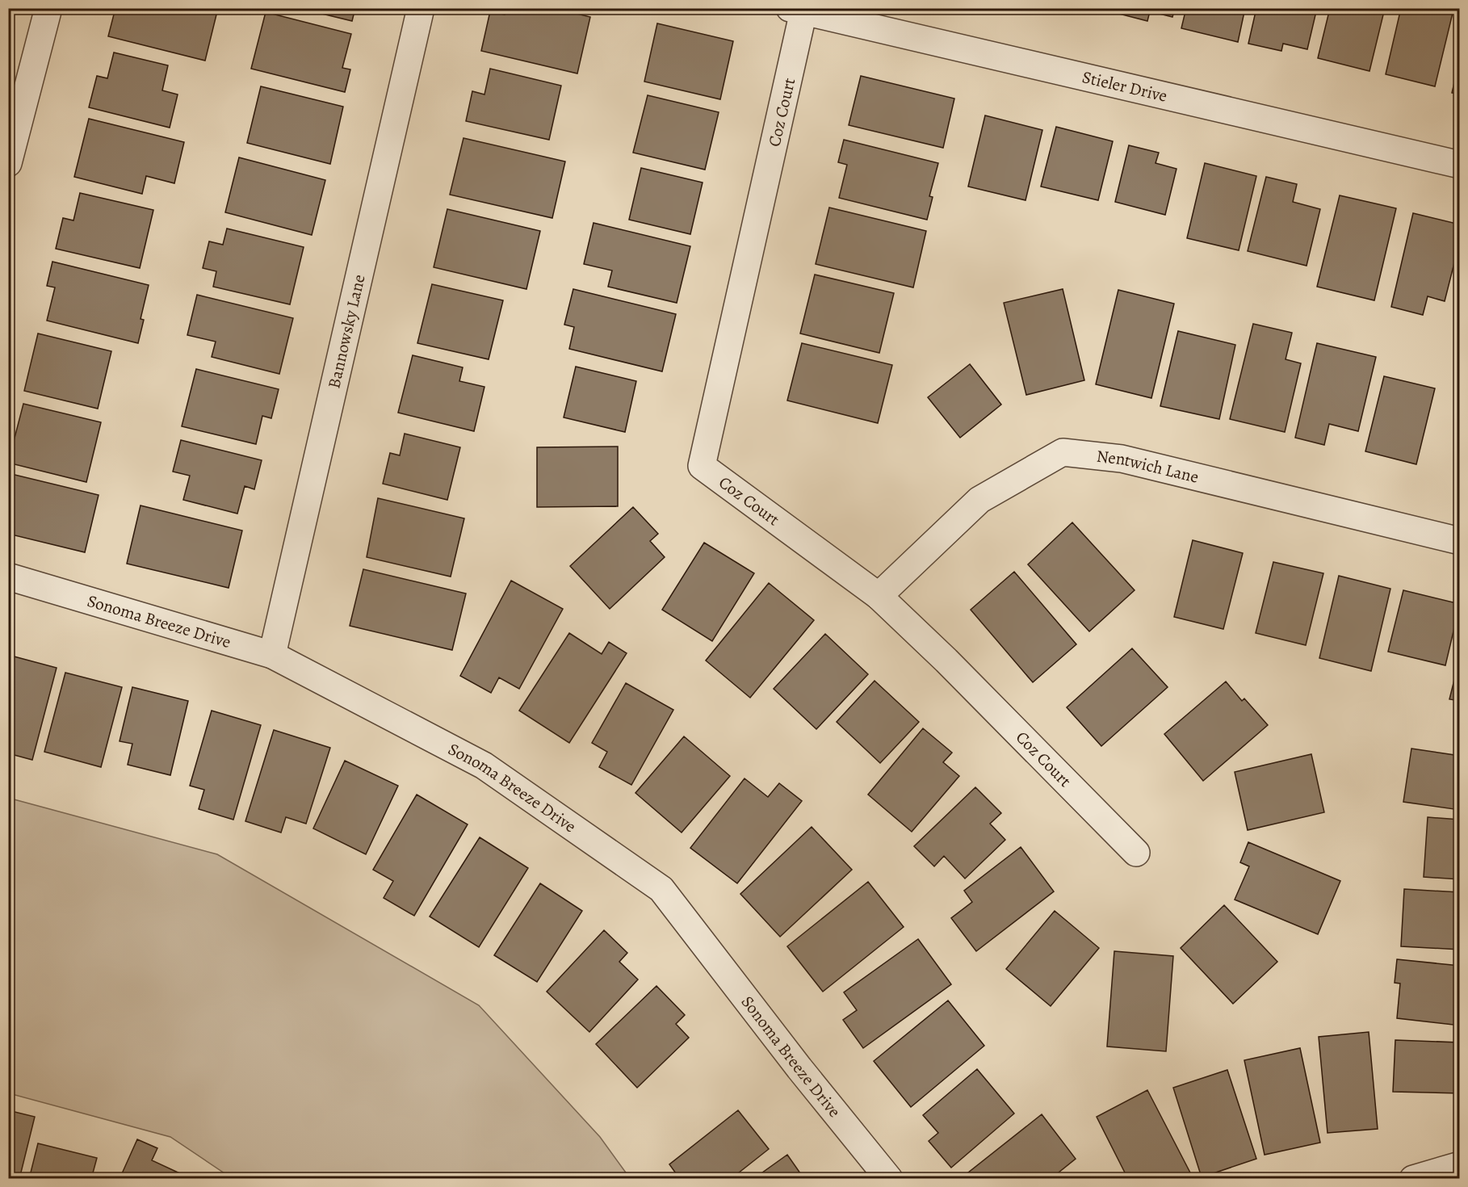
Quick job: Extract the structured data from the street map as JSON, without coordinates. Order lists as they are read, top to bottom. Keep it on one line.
{"streets":{"street":["Stieler Drive","Coz Court","Bannowsky Lane","Nentwich Lane","Sonoma Breeze Drive"]},"crossings":[["Stieler Drive","Coz Court"],["Coz Court","Nentwich Lane"],["Bannowsky Lane","Sonoma Breeze Drive"]]}
